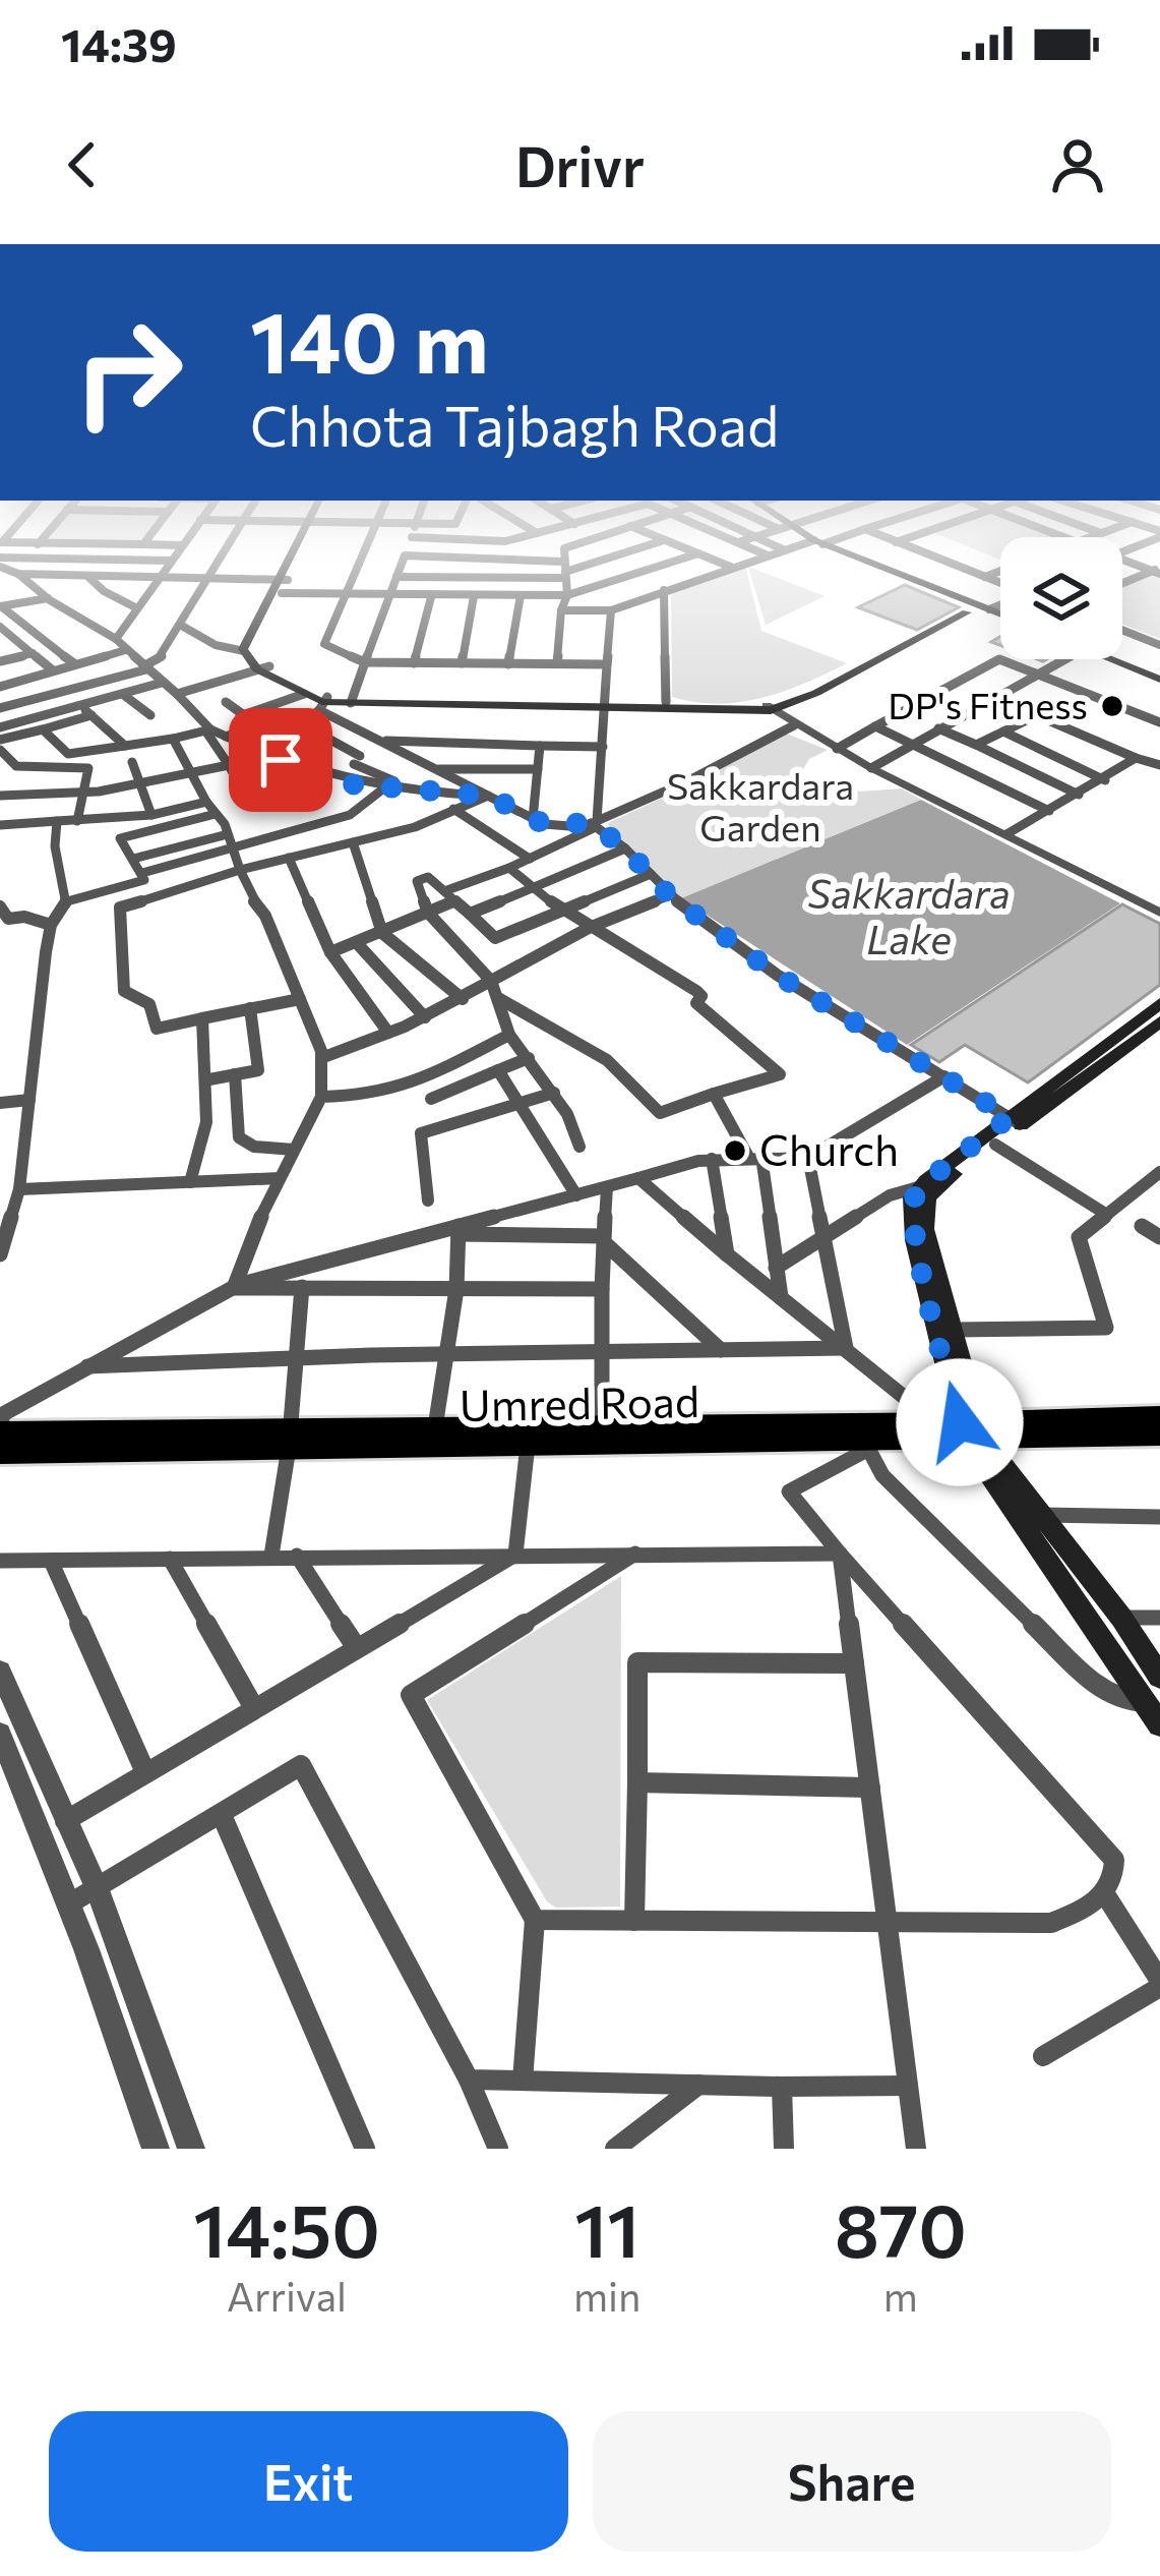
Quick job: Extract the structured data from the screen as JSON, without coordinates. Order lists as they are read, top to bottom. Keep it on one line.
{"streets":{"main road":["Umred Road"]},"water":["Sakkardara Lake"],"parks":["Sakkardara Garden"],"places":["DP's Fitness","Church"],"page":{"status":"14:39","header":"Drivr","turn":["140 m","Chhota Tajbagh Road"],"eta":["14:50","Arrival","11","min","870","m"],"buttons":["Exit","Share"]}}
